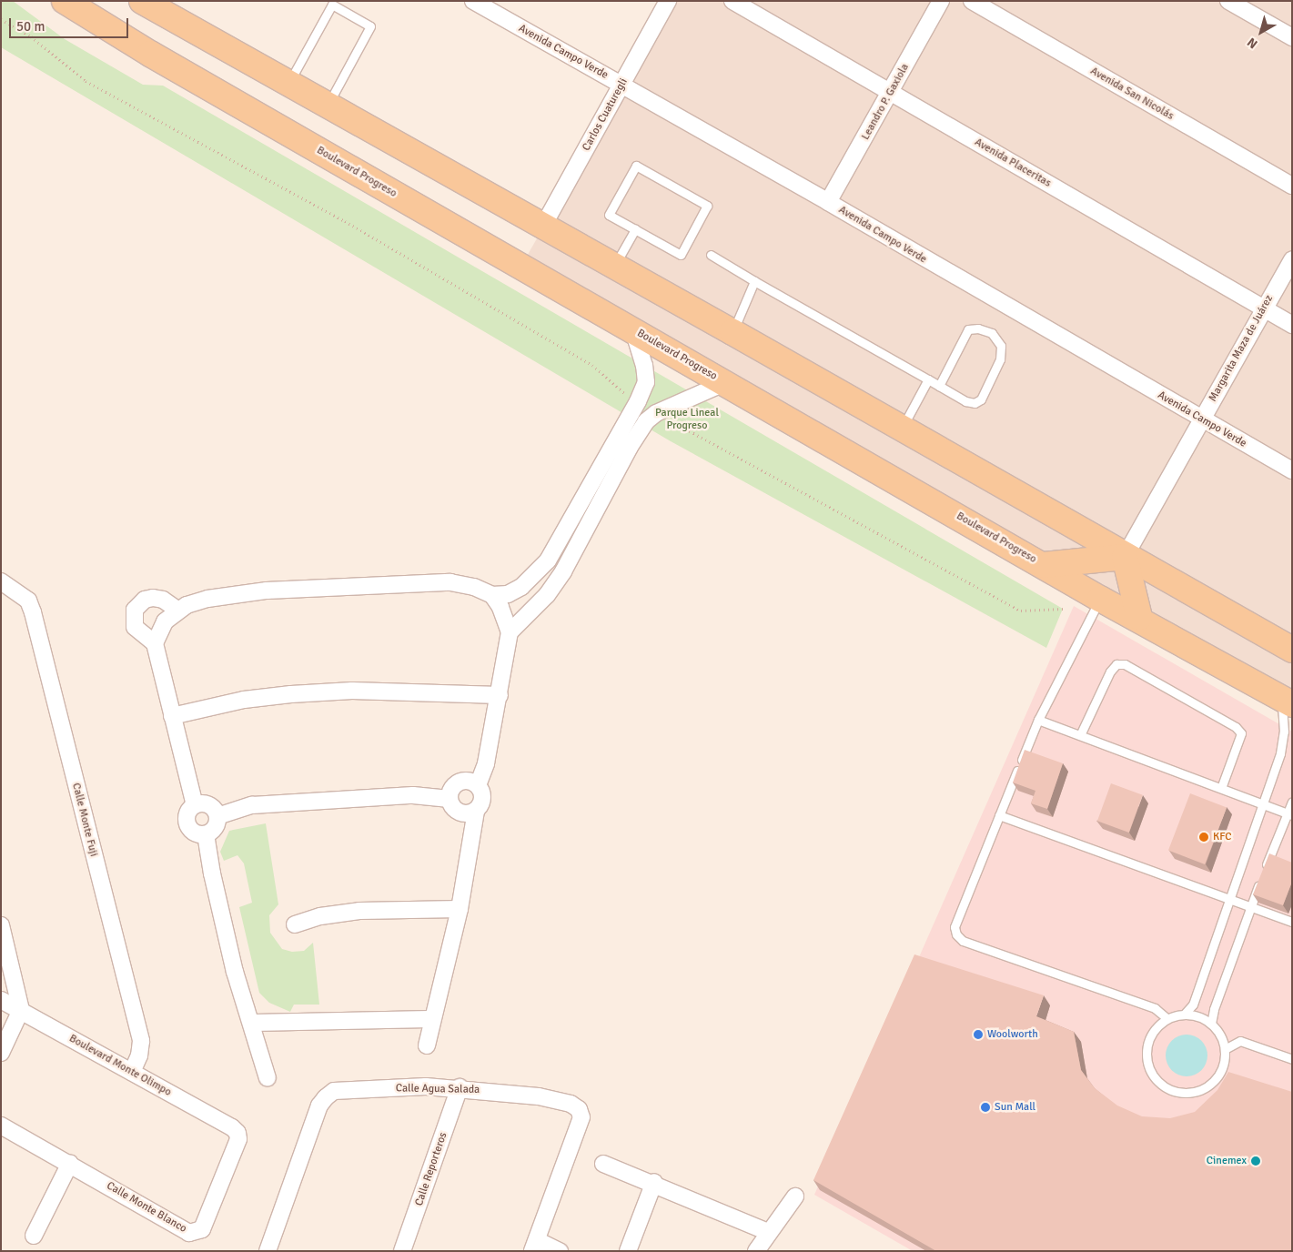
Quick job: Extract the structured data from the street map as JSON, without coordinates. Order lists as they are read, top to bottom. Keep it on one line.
{"streets":{"main road":["Boulevard Progreso"],"street":["Avenida Campo Verde","Avenida San Nicolás","Leandro P. Gaxiola","Carlos Cuaturegli","Avenida Placeritas","Margarita Maza de Juárez","Calle Monte Fuji","Boulevard Monte Olimpo","Calle Agua Salada","Calle Reporteros","Calle Monte Blanco"]},"crossings":[["Avenida Campo Verde","Leandro P. Gaxiola"],["Avenida Campo Verde","Carlos Cuaturegli"],["Avenida Campo Verde","Margarita Maza de Juárez"],["Leandro P. Gaxiola","Avenida Placeritas"],["Avenida Placeritas","Margarita Maza de Juárez"],["Calle Monte Fuji","Boulevard Monte Olimpo"],["Boulevard Monte Olimpo","Calle Monte Blanco"],["Calle Agua Salada","Calle Reporteros"]],"parks":["Parque Lineal Progreso"],"places":["KFC","Woolworth","Sun Mall","Cinemex"],"scale_bar":"50 m","north":"bottom left"}
